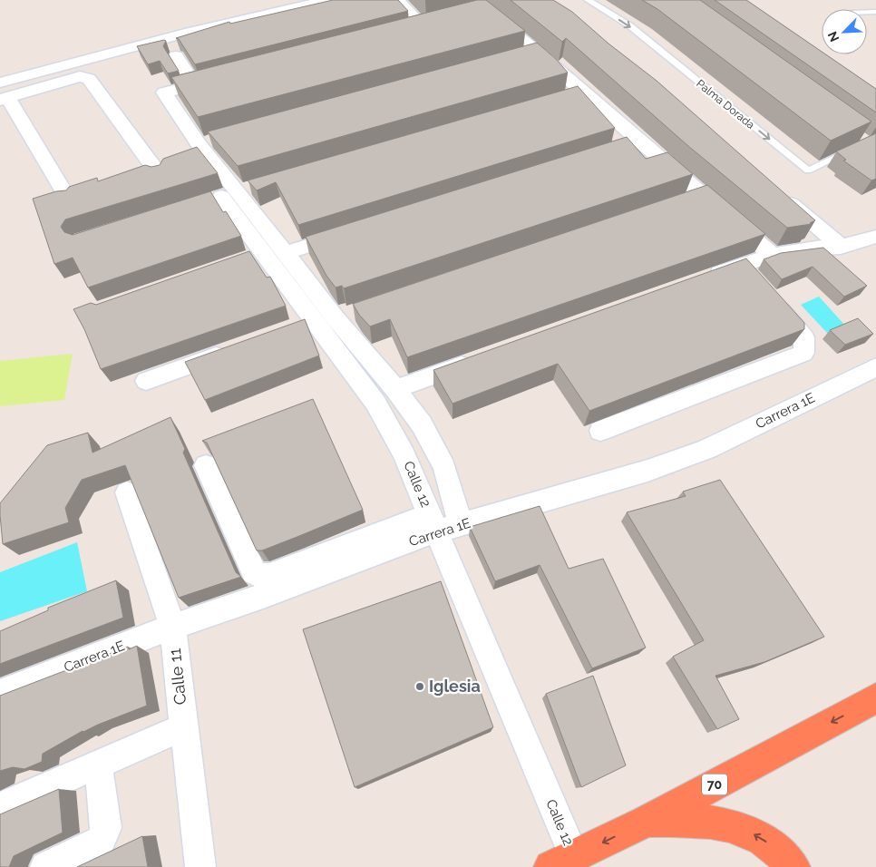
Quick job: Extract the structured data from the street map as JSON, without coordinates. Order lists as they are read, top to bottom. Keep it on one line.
{"streets":{"highway":["70"],"street":["Carrera 1E","Calle 12","Calle 11"],"lane":["Palma Dorada"]},"crossings":[["Carrera 1E","Calle 12"],["Carrera 1E","Calle 11"],["Calle 12","70"]],"one_way":["Palma Dorada"],"places":["Iglesia"],"north":"bottom left"}
